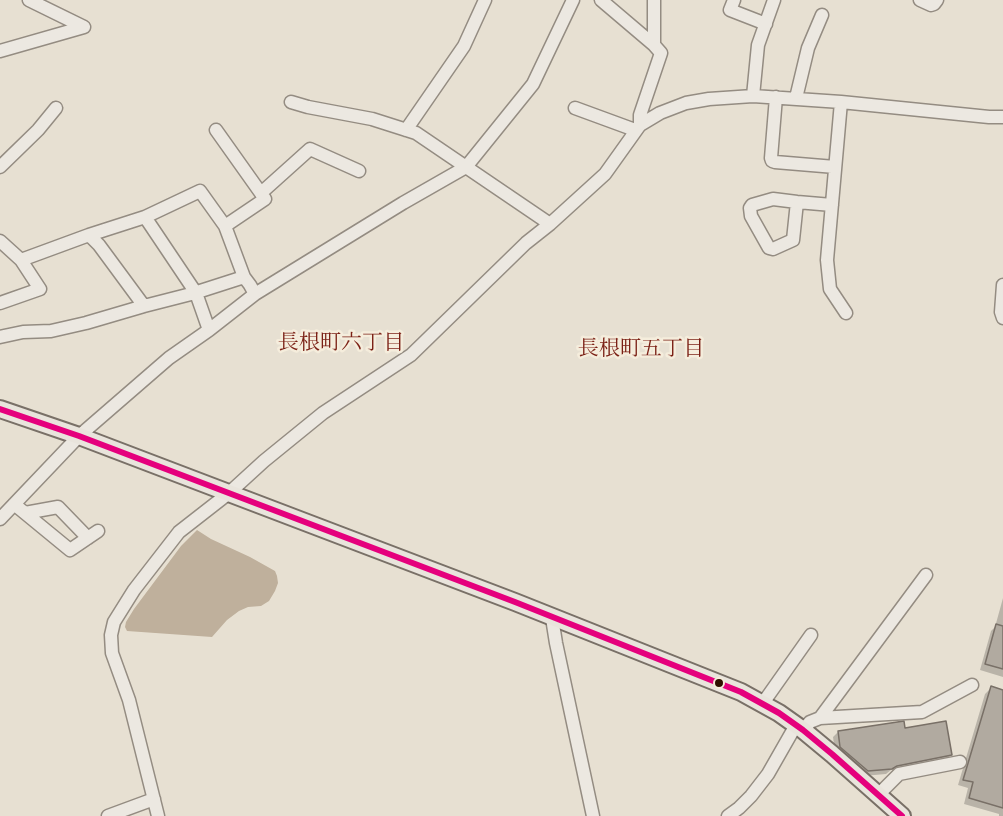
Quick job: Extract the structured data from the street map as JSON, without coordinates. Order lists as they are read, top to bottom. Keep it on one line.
{"districts":["長根町六丁目","長根町五丁目"]}
